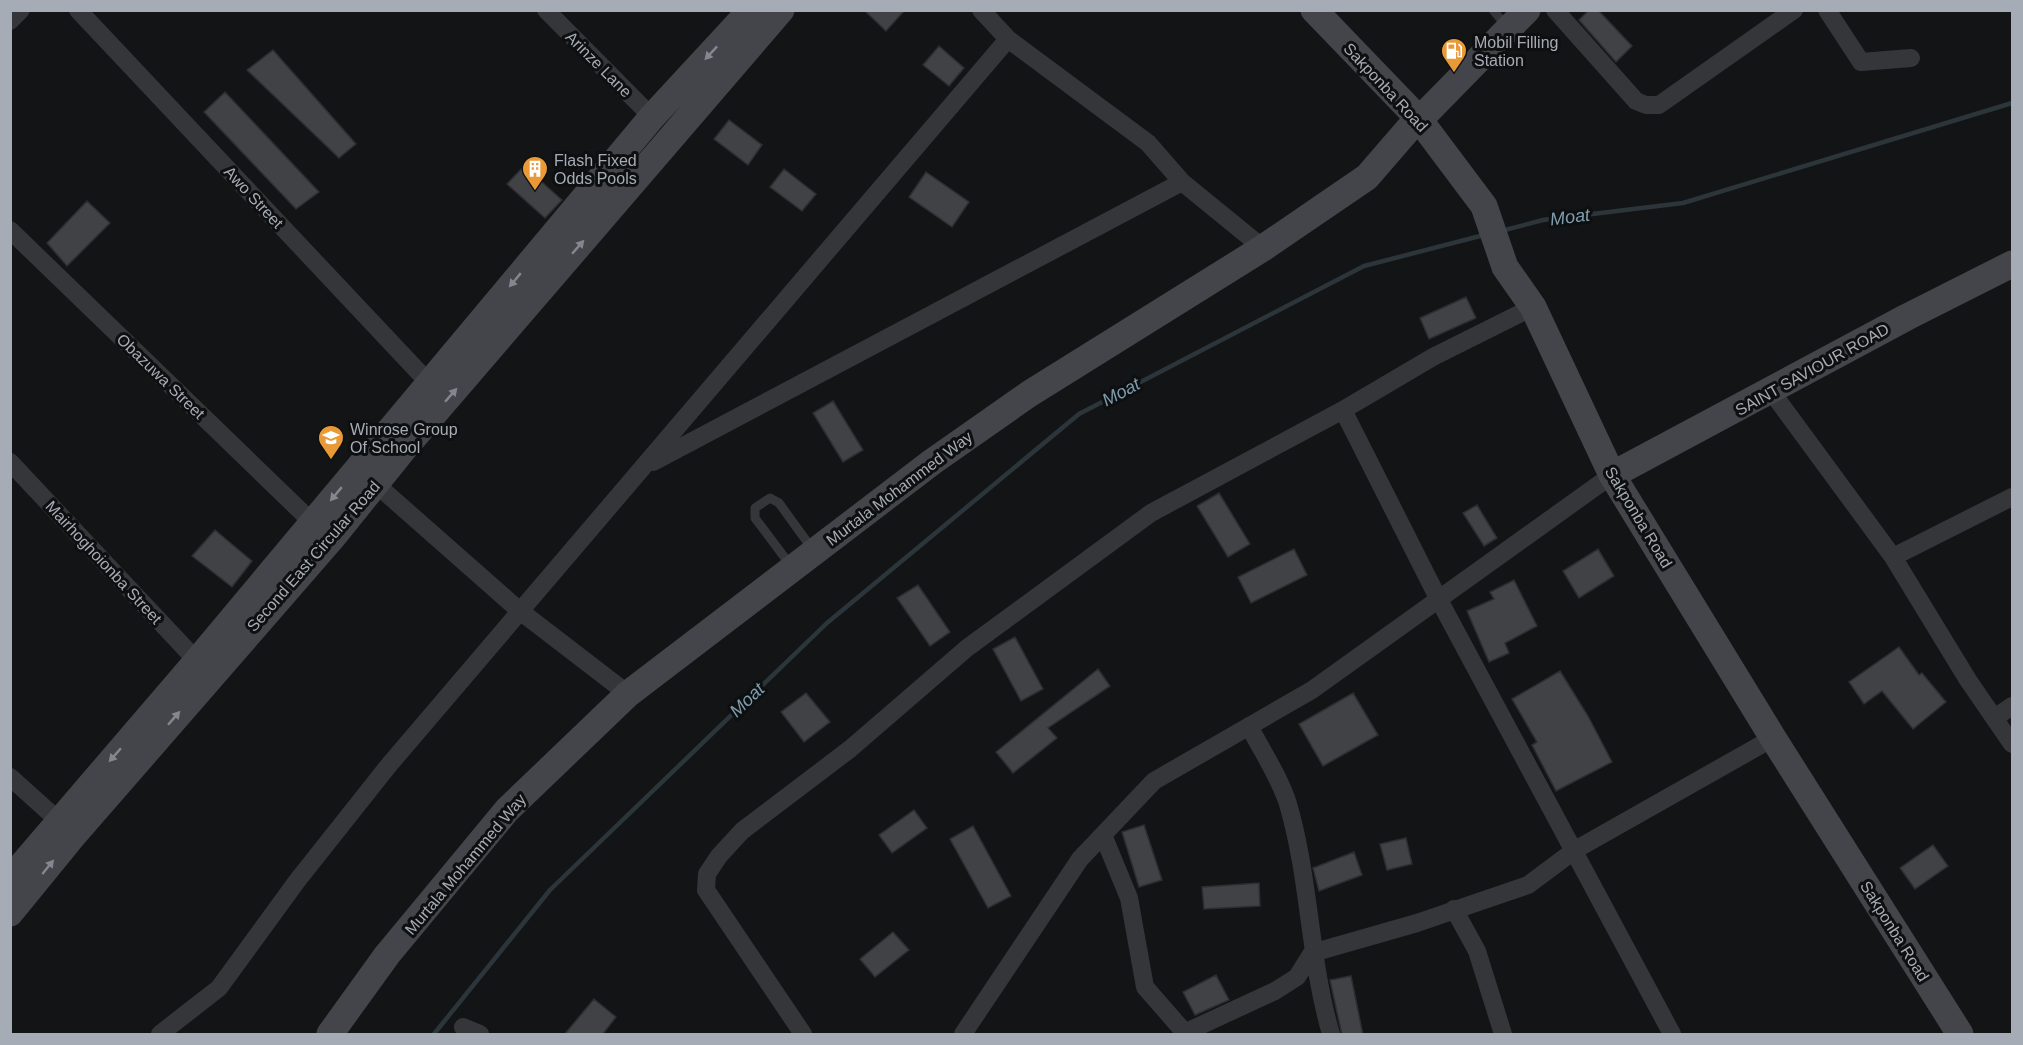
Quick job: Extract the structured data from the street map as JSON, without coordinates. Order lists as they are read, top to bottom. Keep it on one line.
{"streets":{"main road":["Sakponba Road","SAINT SAVIOUR ROAD","Murtala Mohammed Way","Second East Circular Road"],"street":["Arinze Lane","Awo Street","Obazuwa Street","Mairhoghoionba Street"]},"crossings":[["Arinze Lane","Second East Circular Road"],["Sakponba Road","SAINT SAVIOUR ROAD"],["Sakponba Road","Murtala Mohammed Way"],["Awo Street","Second East Circular Road"],["Obazuwa Street","Second East Circular Road"],["Second East Circular Road","Mairhoghoionba Street"]],"water":["Moat"],"places":{"fuel station":["Mobil Filling Station"],"building":["Flash Fixed Odds Pools"],"school or university":["Winrose Group Of School"]}}
